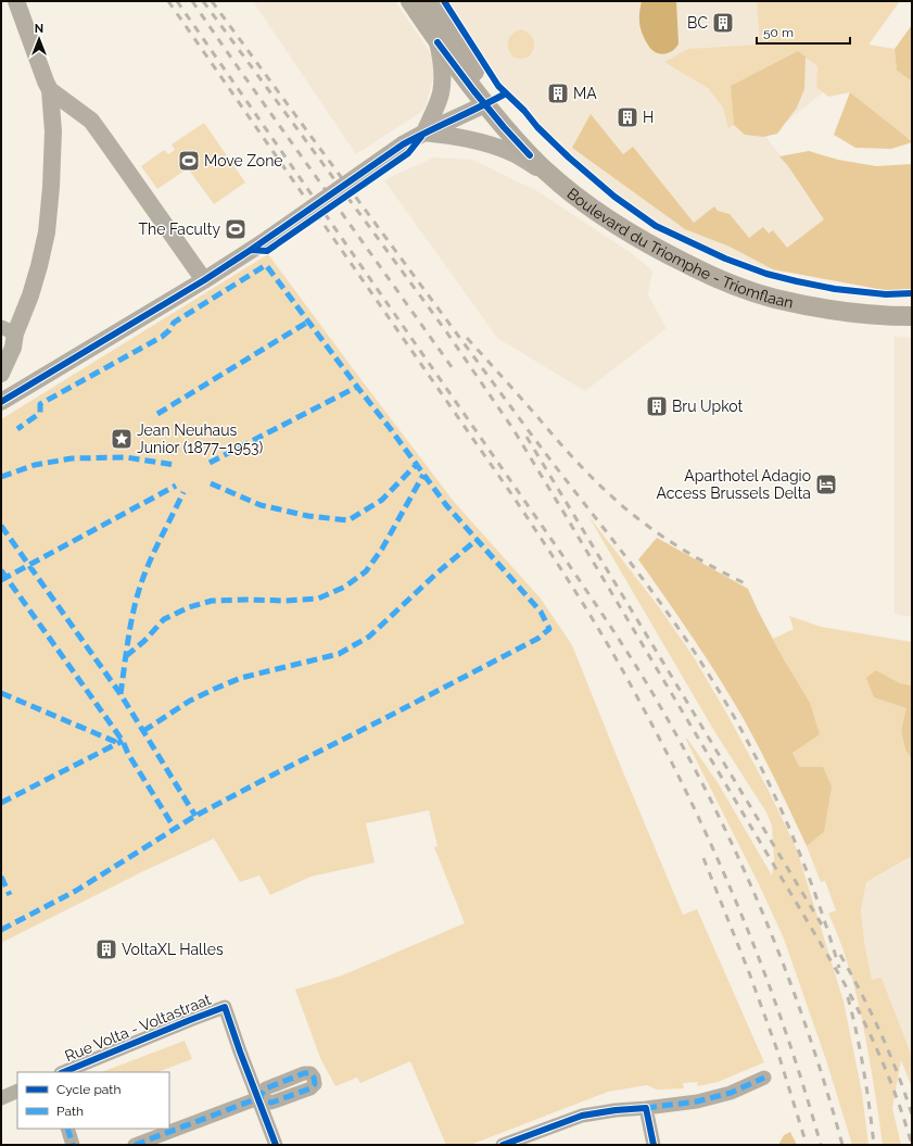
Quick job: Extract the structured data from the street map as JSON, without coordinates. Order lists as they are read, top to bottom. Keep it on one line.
{"streets":{"main road":["Boulevard du Triomphe - Triomflaan"],"street":["Rue Volta - Voltastraat"]},"places":{"building":["BC","MA","H","Bru Upkot","VoltaXL Halles"],"sports":["Move Zone","The Faculty"],"place":["Jean Neuhaus Junior (1877–1953)"],"hotel":["Aparthotel Adagio Access Brussels Delta"]},"legend":["Cycle path","Path"],"scale_bar":"50 m","north":"top"}
